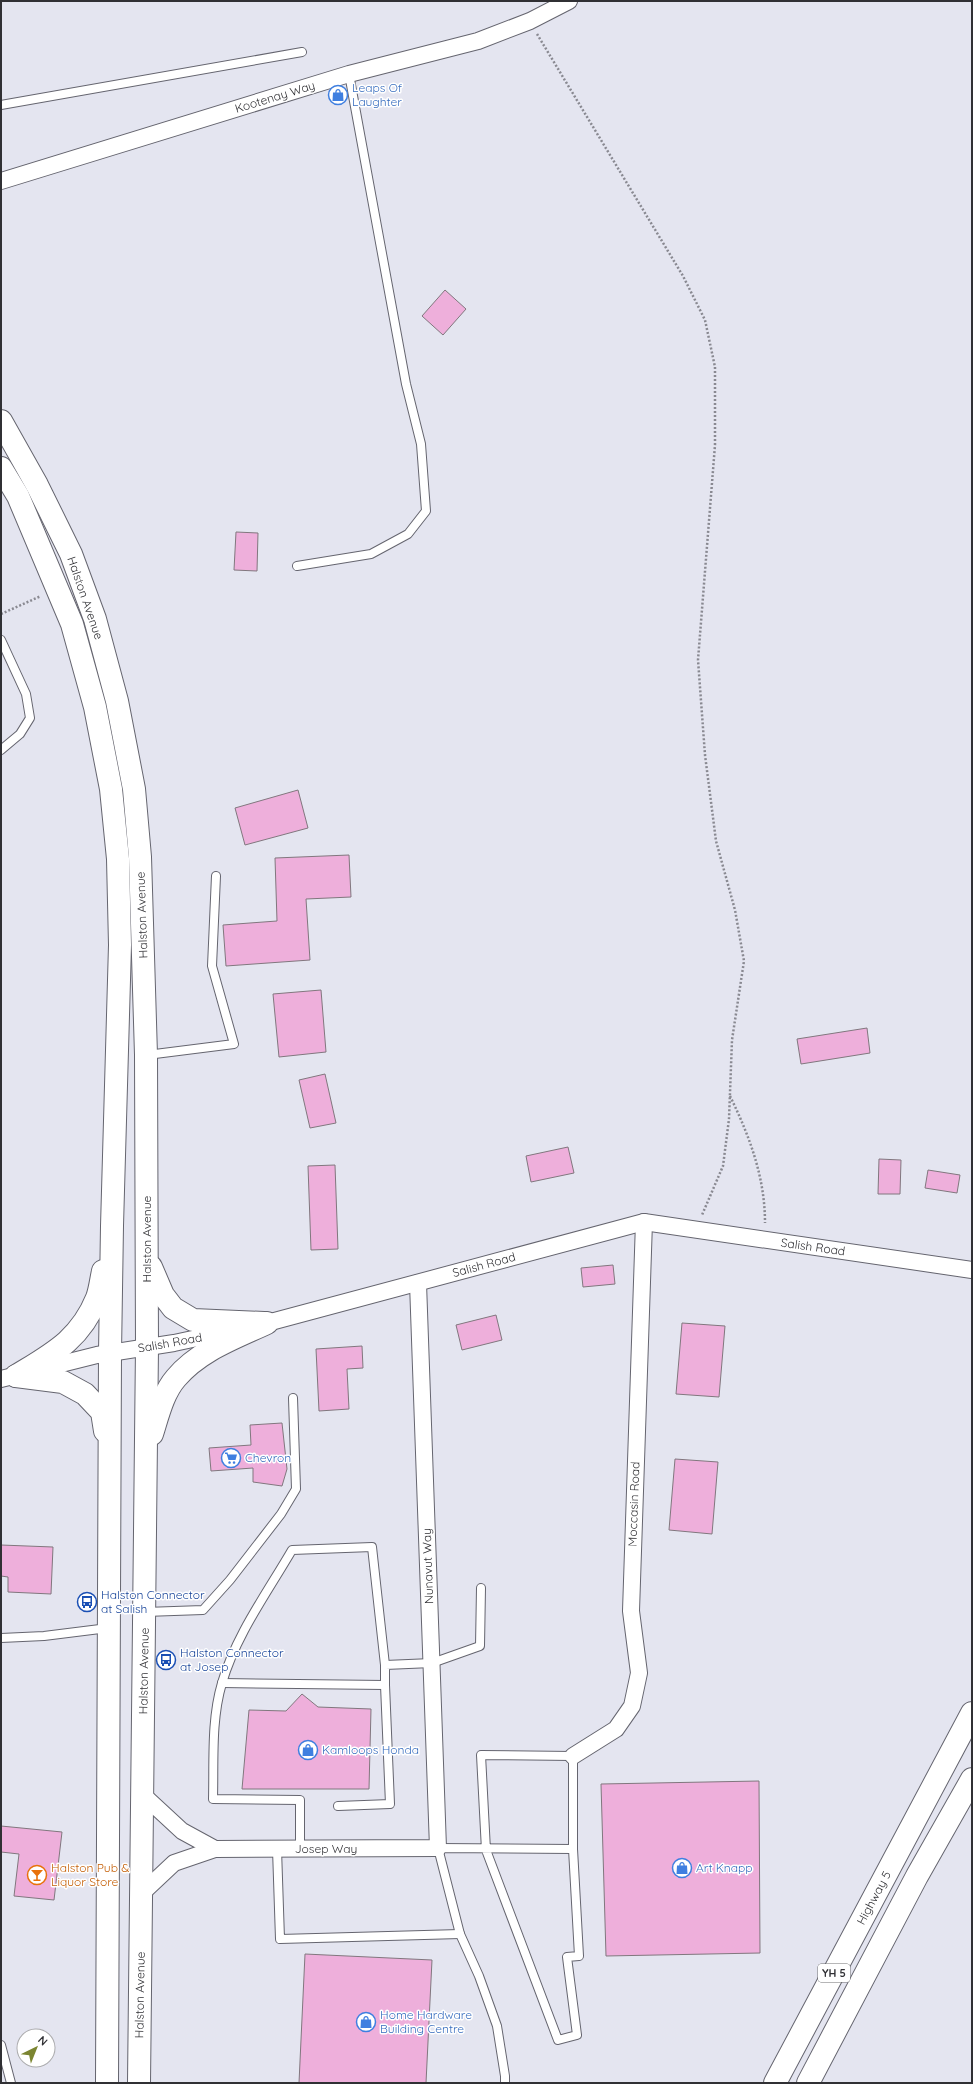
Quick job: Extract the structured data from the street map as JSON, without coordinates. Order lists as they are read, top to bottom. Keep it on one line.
{"streets":{"main road":["Halston Avenue","Highway 5","YH 5"],"street":["Kootenay Way","Salish Road","Moccasin Road","Nunavut Way","Josep Way"]},"crossings":[["Halston Avenue","Salish Road"],["Halston Avenue","Josep Way"],["Salish Road","Moccasin Road"],["Salish Road","Nunavut Way"],["Nunavut Way","Josep Way"]],"places":{"shop":["Leaps Of Laughter","Kamloops Honda","Art Knapp","Home Hardware Building Centre"],"supermarket":["Chevron"],"bus stop":["Halston Connector at Salish","Halston Connector at Josep"],"bar":["Halston Pub & Liquor Store"]},"north":"top right"}
